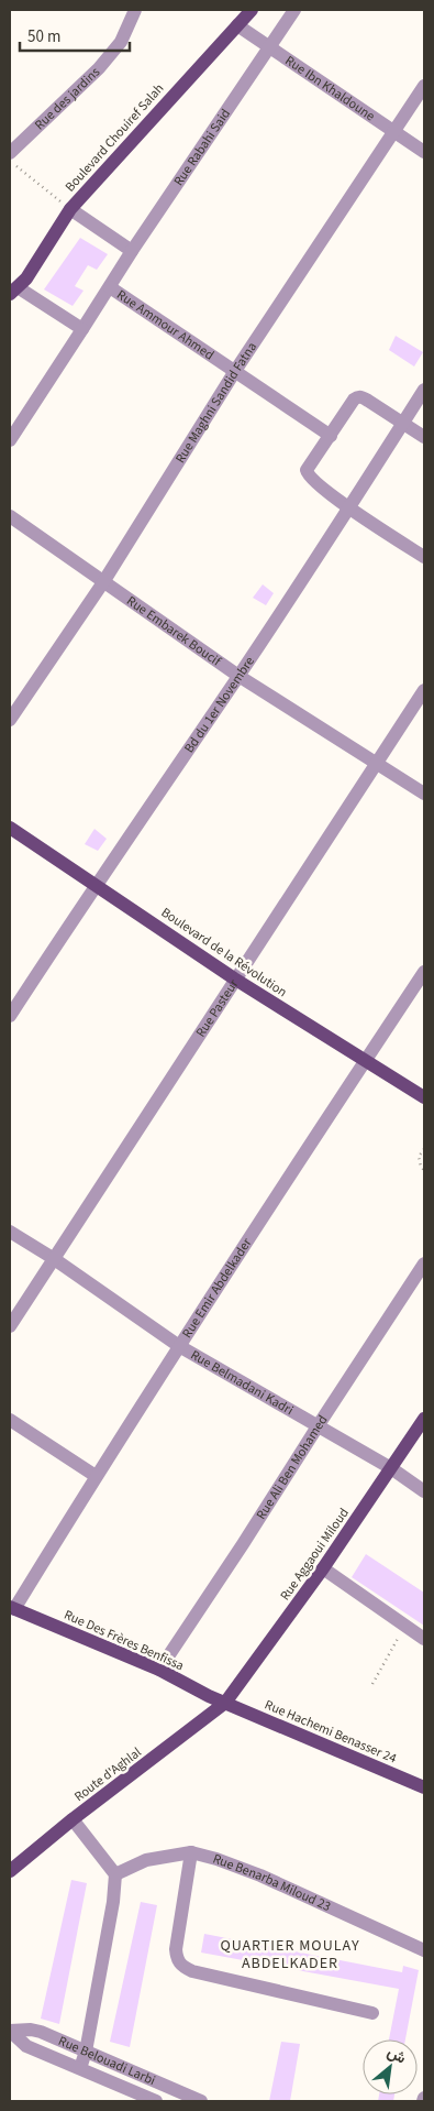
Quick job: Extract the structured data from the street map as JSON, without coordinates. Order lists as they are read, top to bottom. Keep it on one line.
{"streets":{"main road":["Boulevard Chouiref Salah","Boulevard de la Révolution","Rue Aggaoui Miloud","Rue Des Frères Benfissa","Rue Hachemi Benasser 24","Route d'Aghlal"],"street":["Rue Ibn Khaldoune","Rue des jardins","Rue Rabahi Said","Rue Ammour Ahmed","Rue Maghni Sandid Fatna","Rue Embarek Boucif","Bd du 1er Novembre","Rue Pasteur","Rue Emir Abdelkader","Rue Belmadani Kadri","Rue Ali Ben Mohamed","Rue Benarba Miloud 23","Rue Belouadi Larbi"]},"crossings":[["Rue Ibn Khaldoune","Boulevard Chouiref Salah"],["Rue Ibn Khaldoune","Rue Rabahi Said"],["Rue Ibn Khaldoune","Rue Maghni Sandid Fatna"],["Rue Rabahi Said","Rue Ammour Ahmed"],["Rue Ammour Ahmed","Rue Maghni Sandid Fatna"],["Rue Maghni Sandid Fatna","Rue Embarek Boucif"],["Rue Embarek Boucif","Bd du 1er Novembre"],["Rue Embarek Boucif","Rue Pasteur"],["Bd du 1er Novembre","Boulevard de la Révolution"],["Boulevard de la Révolution","Rue Pasteur"],["Boulevard de la Révolution","Rue Emir Abdelkader"],["Rue Pasteur","Rue Belmadani Kadri"],["Rue Emir Abdelkader","Rue Belmadani Kadri"],["Rue Emir Abdelkader","Rue Des Frères Benfissa"],["Rue Belmadani Kadri","Rue Ali Ben Mohamed"],["Rue Belmadani Kadri","Rue Aggaoui Miloud"],["Rue Ali Ben Mohamed","Rue Des Frères Benfissa"],["Rue Aggaoui Miloud","Rue Des Frères Benfissa"],["Rue Aggaoui Miloud","Rue Hachemi Benasser 24"],["Rue Aggaoui Miloud","Route d'Aghlal"],["Rue Des Frères Benfissa","Rue Hachemi Benasser 24"],["Rue Des Frères Benfissa","Route d'Aghlal"],["Rue Hachemi Benasser 24","Route d'Aghlal"]],"districts":["QUARTIER MOULAY ABDELKADER"],"scale_bar":"50 m","north":"top right"}
